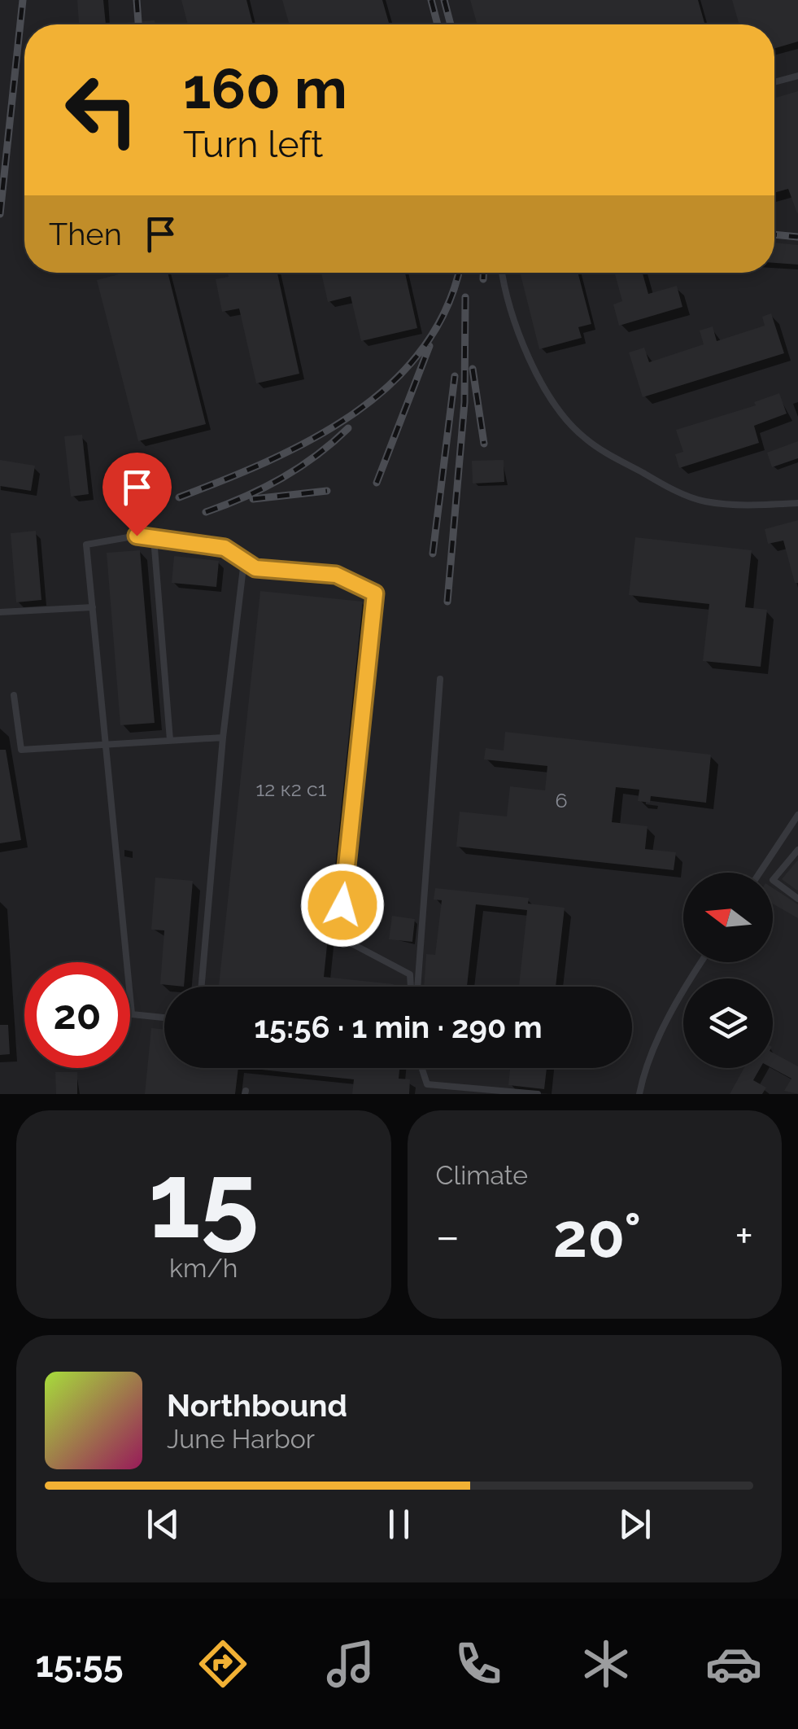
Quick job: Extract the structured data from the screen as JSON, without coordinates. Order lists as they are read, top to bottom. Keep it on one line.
{"house_numbers":["12 к2 с1","6"],"north":"left","page":{"turn":["160 m","Turn left"],"then":"Then","limit":"20","trip":"15:56 · 1 min · 290 m","tile":[["15","km/h"],"Climate"],"heat":["−","20°","+"],"song":["Northbound","June Harbor"],"tabs":"15:55"}}
